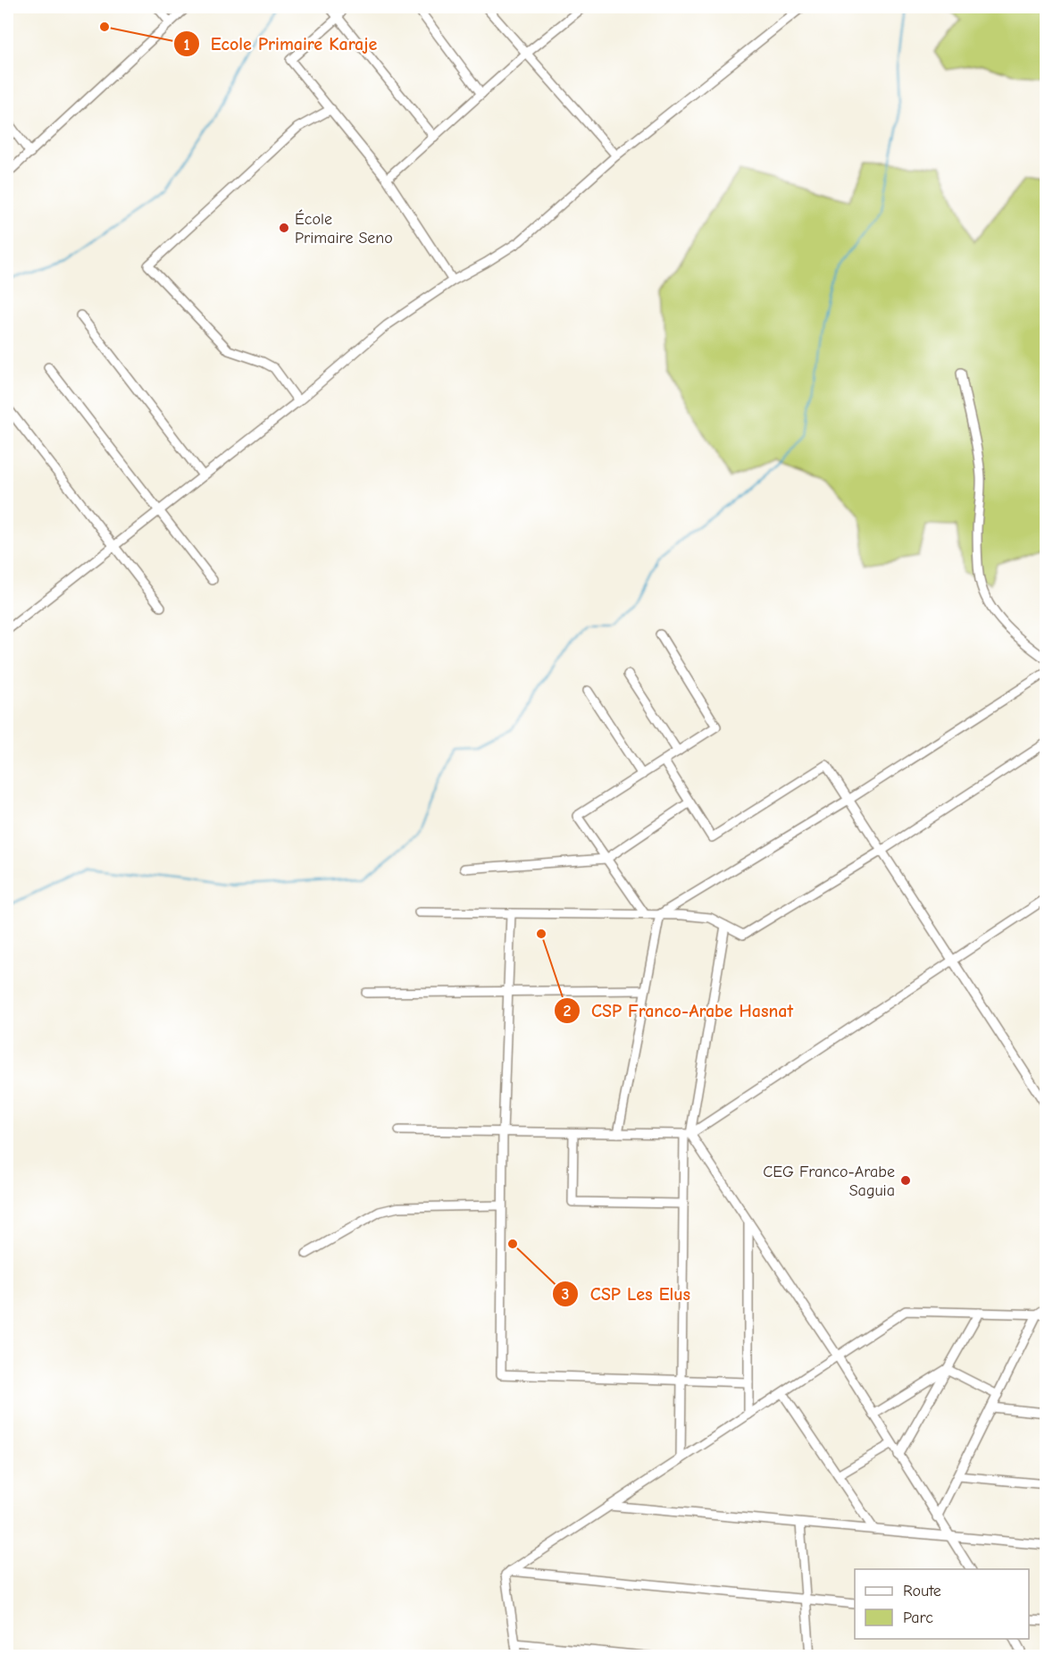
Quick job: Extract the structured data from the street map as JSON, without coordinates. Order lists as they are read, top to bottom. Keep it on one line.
{"places":["Ecole Primaire Karaje","École Primaire Seno","CSP Franco-Arabe Hasnat","CEG Franco-Arabe Saguia","CSP Les Elus"],"legend":["Route","Parc"]}
